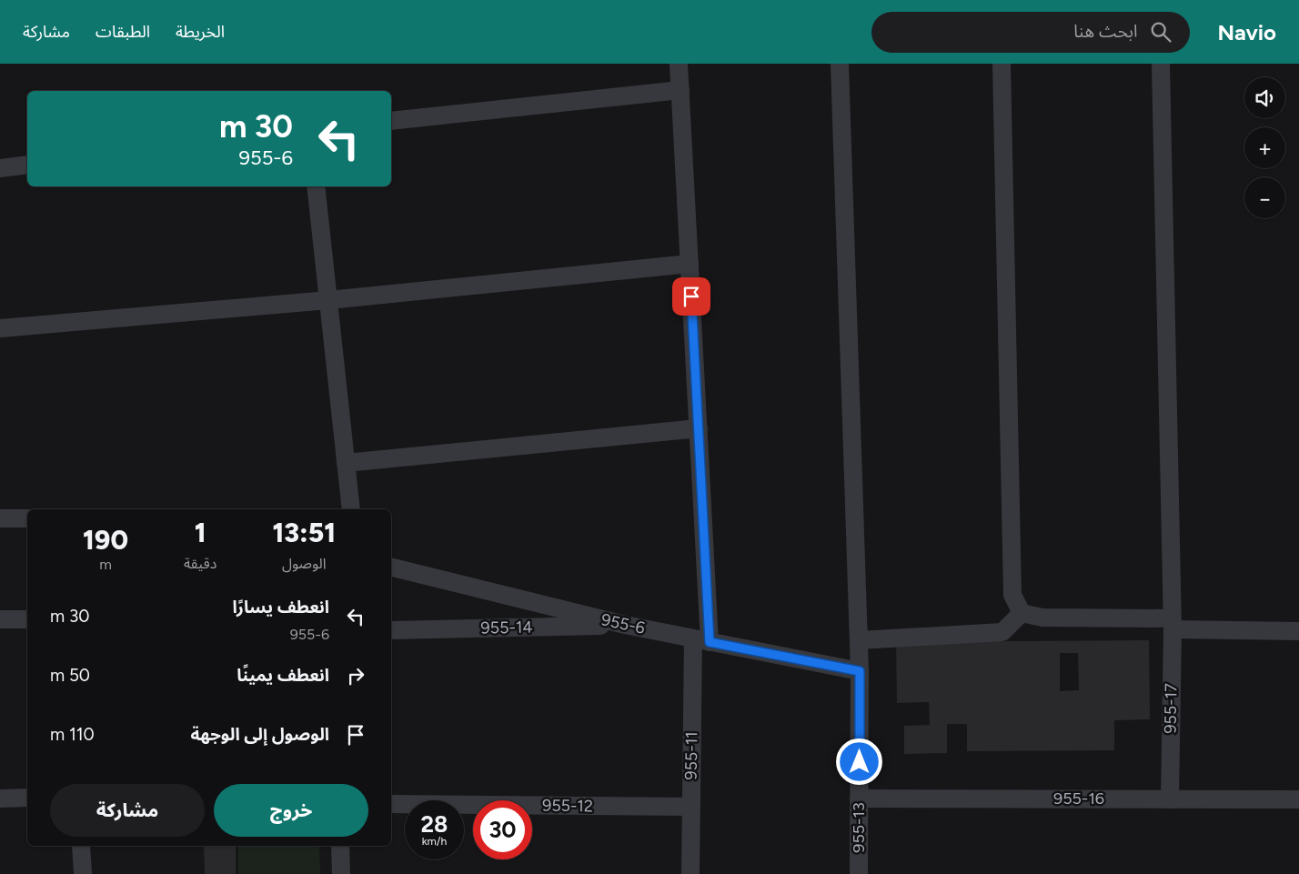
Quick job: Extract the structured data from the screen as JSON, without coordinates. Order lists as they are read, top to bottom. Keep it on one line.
{"streets":{"street":["955-6","955-14","955-17","955-11","955-16","955-12","955-13"]},"crossings":[["955-6","955-14"],["955-6","955-11"],["955-6","955-13"],["955-17","955-16"],["955-11","955-12"],["955-16","955-13"]],"page":{"header":"Navio","search":"ابحث هنا","nav":["الخريطة","الطبقات","مشاركة"],"map_buttons":["+","−"],"turn":["30 m","955-6"],"eta":["13:51","الوصول","1","دقيقة","190","m"],"list":[{"name":"انعطف يسارًا","note":"955-6","value":"30 m"},{"name":"انعطف يمينًا","value":"50 m"},{"name":"الوصول إلى الوجهة","value":"110 m"}],"buttons":["خروج","مشاركة"],"speed":"28 km/h","limit":"30"}}
